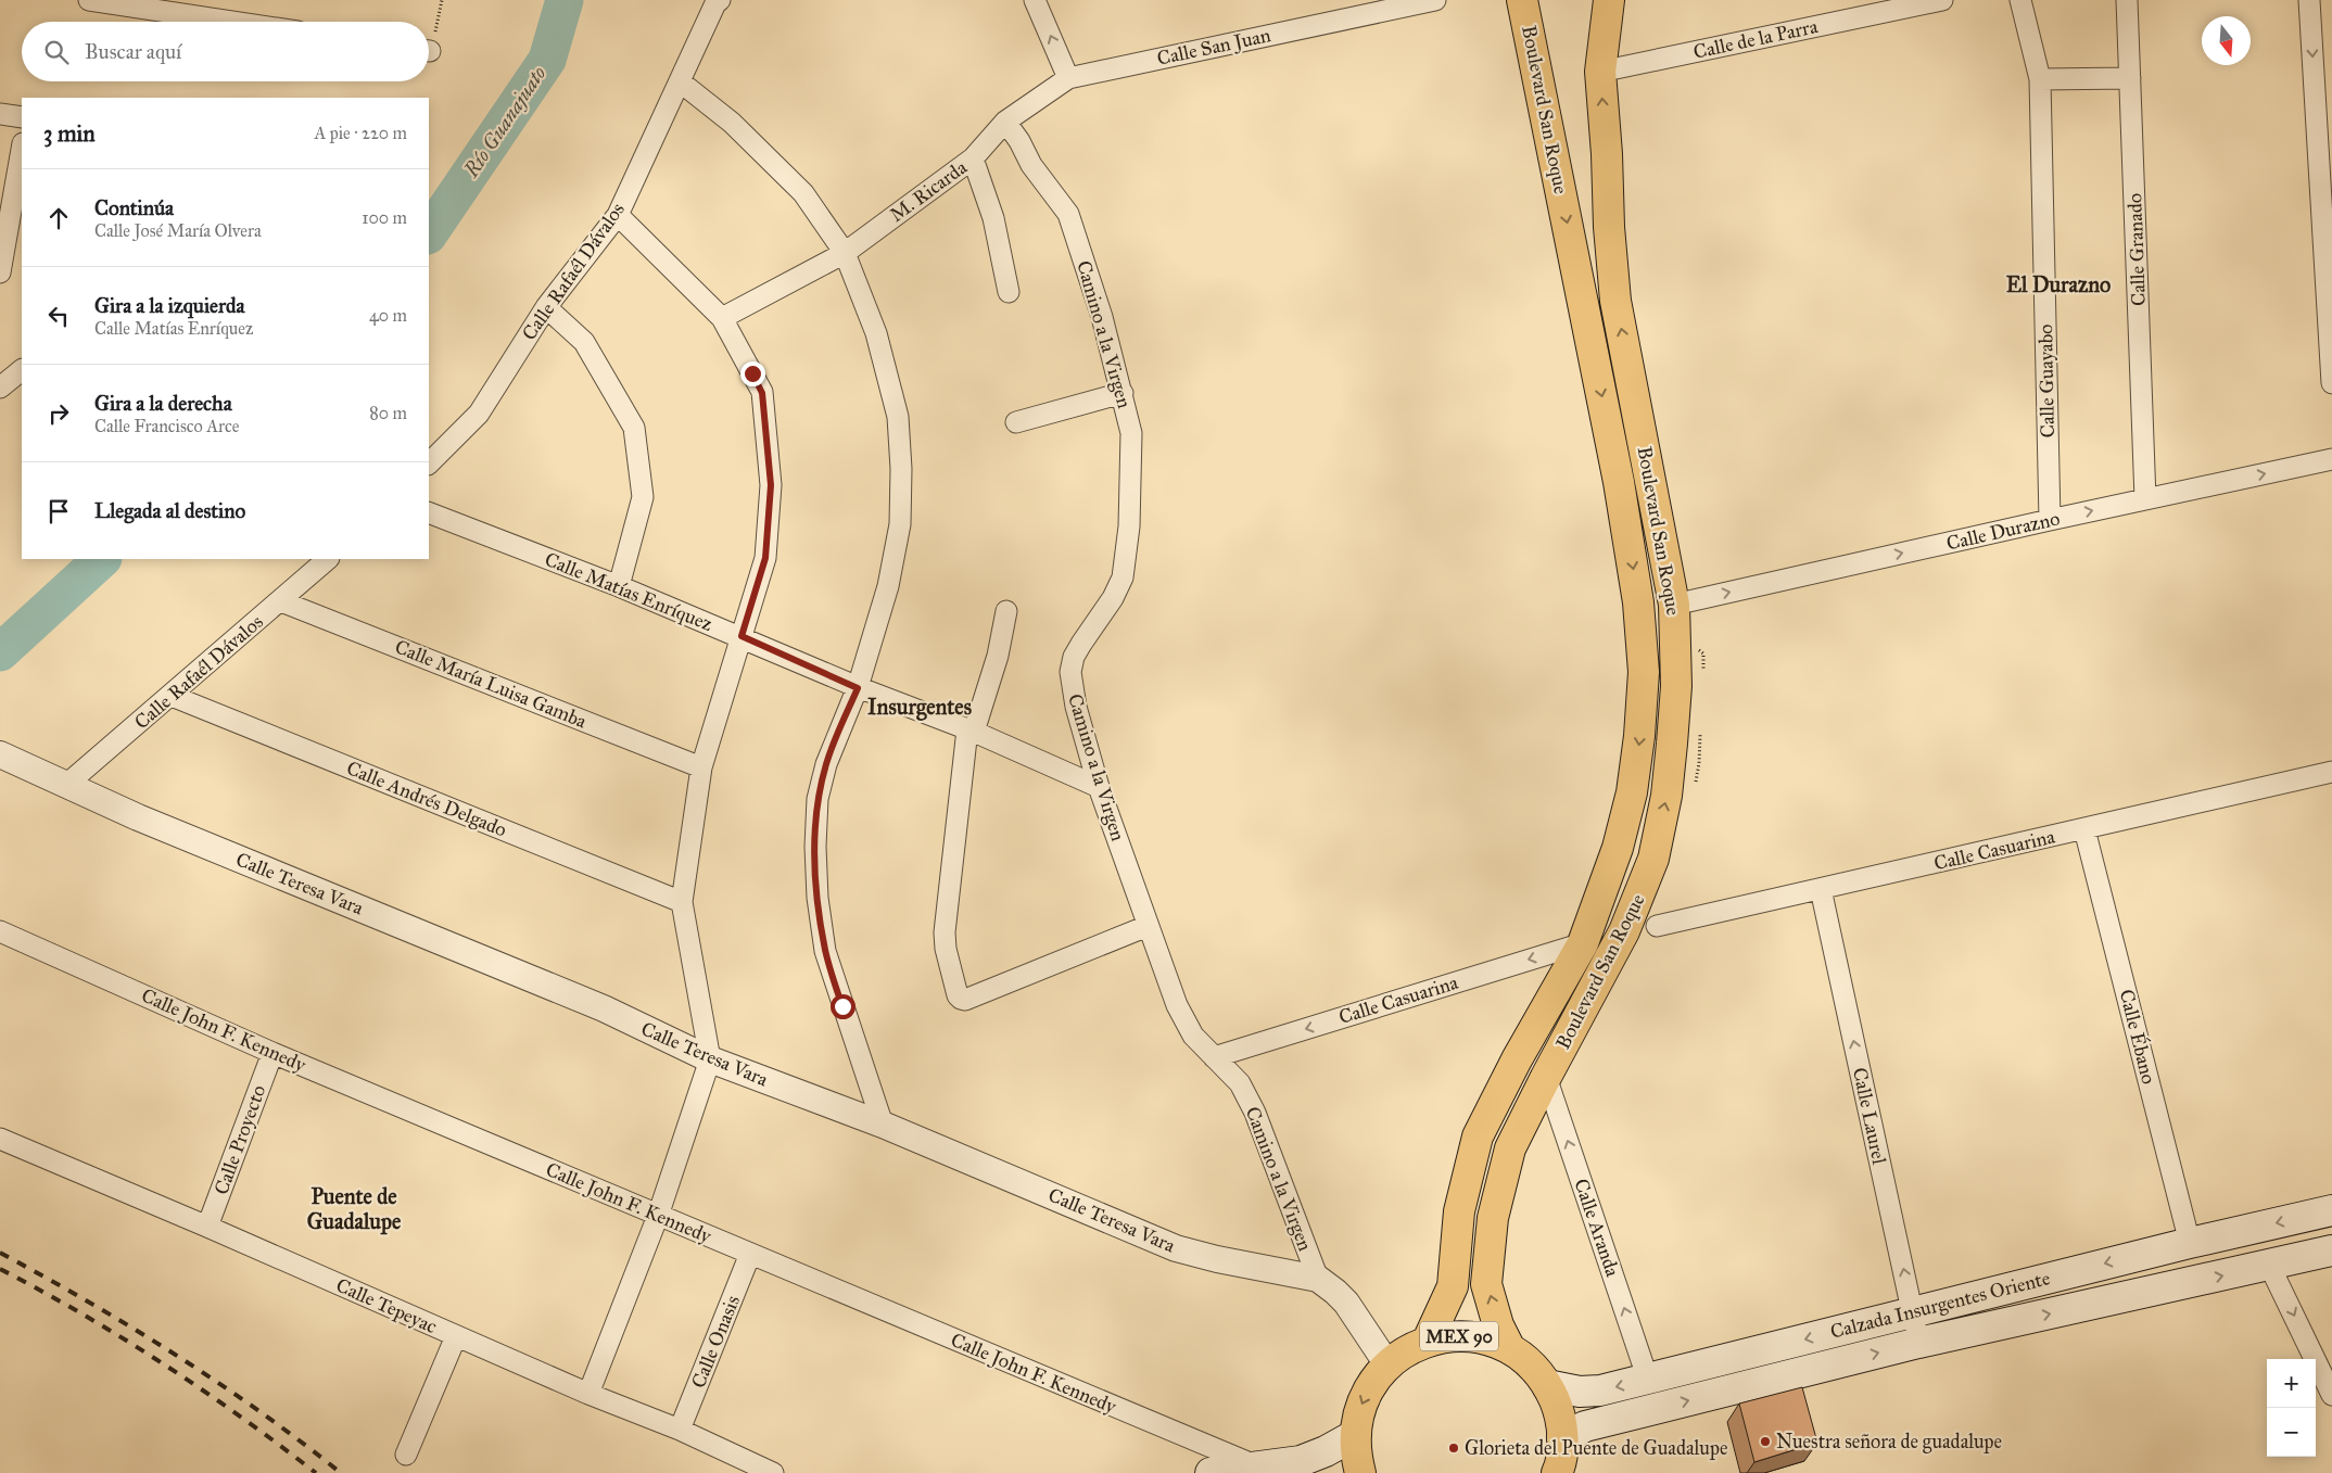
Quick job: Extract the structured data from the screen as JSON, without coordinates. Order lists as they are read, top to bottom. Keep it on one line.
{"streets":{"main road":["Boulevard San Roque","Calzada Insurgentes Oriente","MEX 90"],"street":["Calle de la Parra","Calle San Juan","M. Ricarda","Calle Granado","Calle Rafaél Dávalos","Camino a la Virgen","Calle Guayabo","Calle Durazno","Calle Matías Enríquez","Calle María Luisa Gamba","Calle Andrés Delgado","Calle Casuarina","Calle Teresa Vara","Calle John F. Kennedy","Calle Ébano","Calle Laurel","Calle Proyecto","Calle Aranda","Calle Tepeyac","Calle Onasis"]},"crossings":[["Calle de la Parra","Boulevard San Roque"],["Calle San Juan","M. Ricarda"],["Calle San Juan","Camino a la Virgen"],["Boulevard San Roque","Calle Durazno"],["Boulevard San Roque","Calle Casuarina"],["Boulevard San Roque","Calle Aranda"],["Boulevard San Roque","MEX 90"],["M. Ricarda","Camino a la Virgen"],["Calle Granado","Calle Durazno"],["Calle Rafaél Dávalos","Calle María Luisa Gamba"],["Calle Rafaél Dávalos","Calle Andrés Delgado"],["Calle Rafaél Dávalos","Calle Teresa Vara"],["Camino a la Virgen","Calle Matías Enríquez"],["Camino a la Virgen","Calle Casuarina"],["Camino a la Virgen","Calle Teresa Vara"],["Calle Guayabo","Calle Durazno"],["Calle Casuarina","Calle Ébano"],["Calle Casuarina","Calle Laurel"],["Calle Teresa Vara","MEX 90"],["Calle John F. Kennedy","Calle Proyecto"],["Calle John F. Kennedy","Calle Onasis"],["Calle Ébano","Calzada Insurgentes Oriente"],["Calle Laurel","Calzada Insurgentes Oriente"],["Calle Proyecto","Calle Tepeyac"],["Calle Aranda","Calzada Insurgentes Oriente"],["Calzada Insurgentes Oriente","MEX 90"],["Calle Tepeyac","Calle Onasis"]],"one_way":["Calle Durazno","Calle Casuarina","Calle Laurel","Calle Aranda"],"districts":["El Durazno","Insurgentes","Puente de Guadalupe"],"water":["Río Guanajuato"],"places":["Nuestra señora de guadalupe","Glorieta del Puente de Guadalupe"],"north":"bottom","page":{"search":"Buscar aquí","heading":["3 min","A pie · 220 m"],"list":[["Continúa","Calle José María Olvera","100 m"],["Gira a la izquierda","Calle Matías Enríquez","40 m"],["Gira a la derecha","Calle Francisco Arce","80 m"],"Llegada al destino"],"map_buttons":["+","−"]}}
